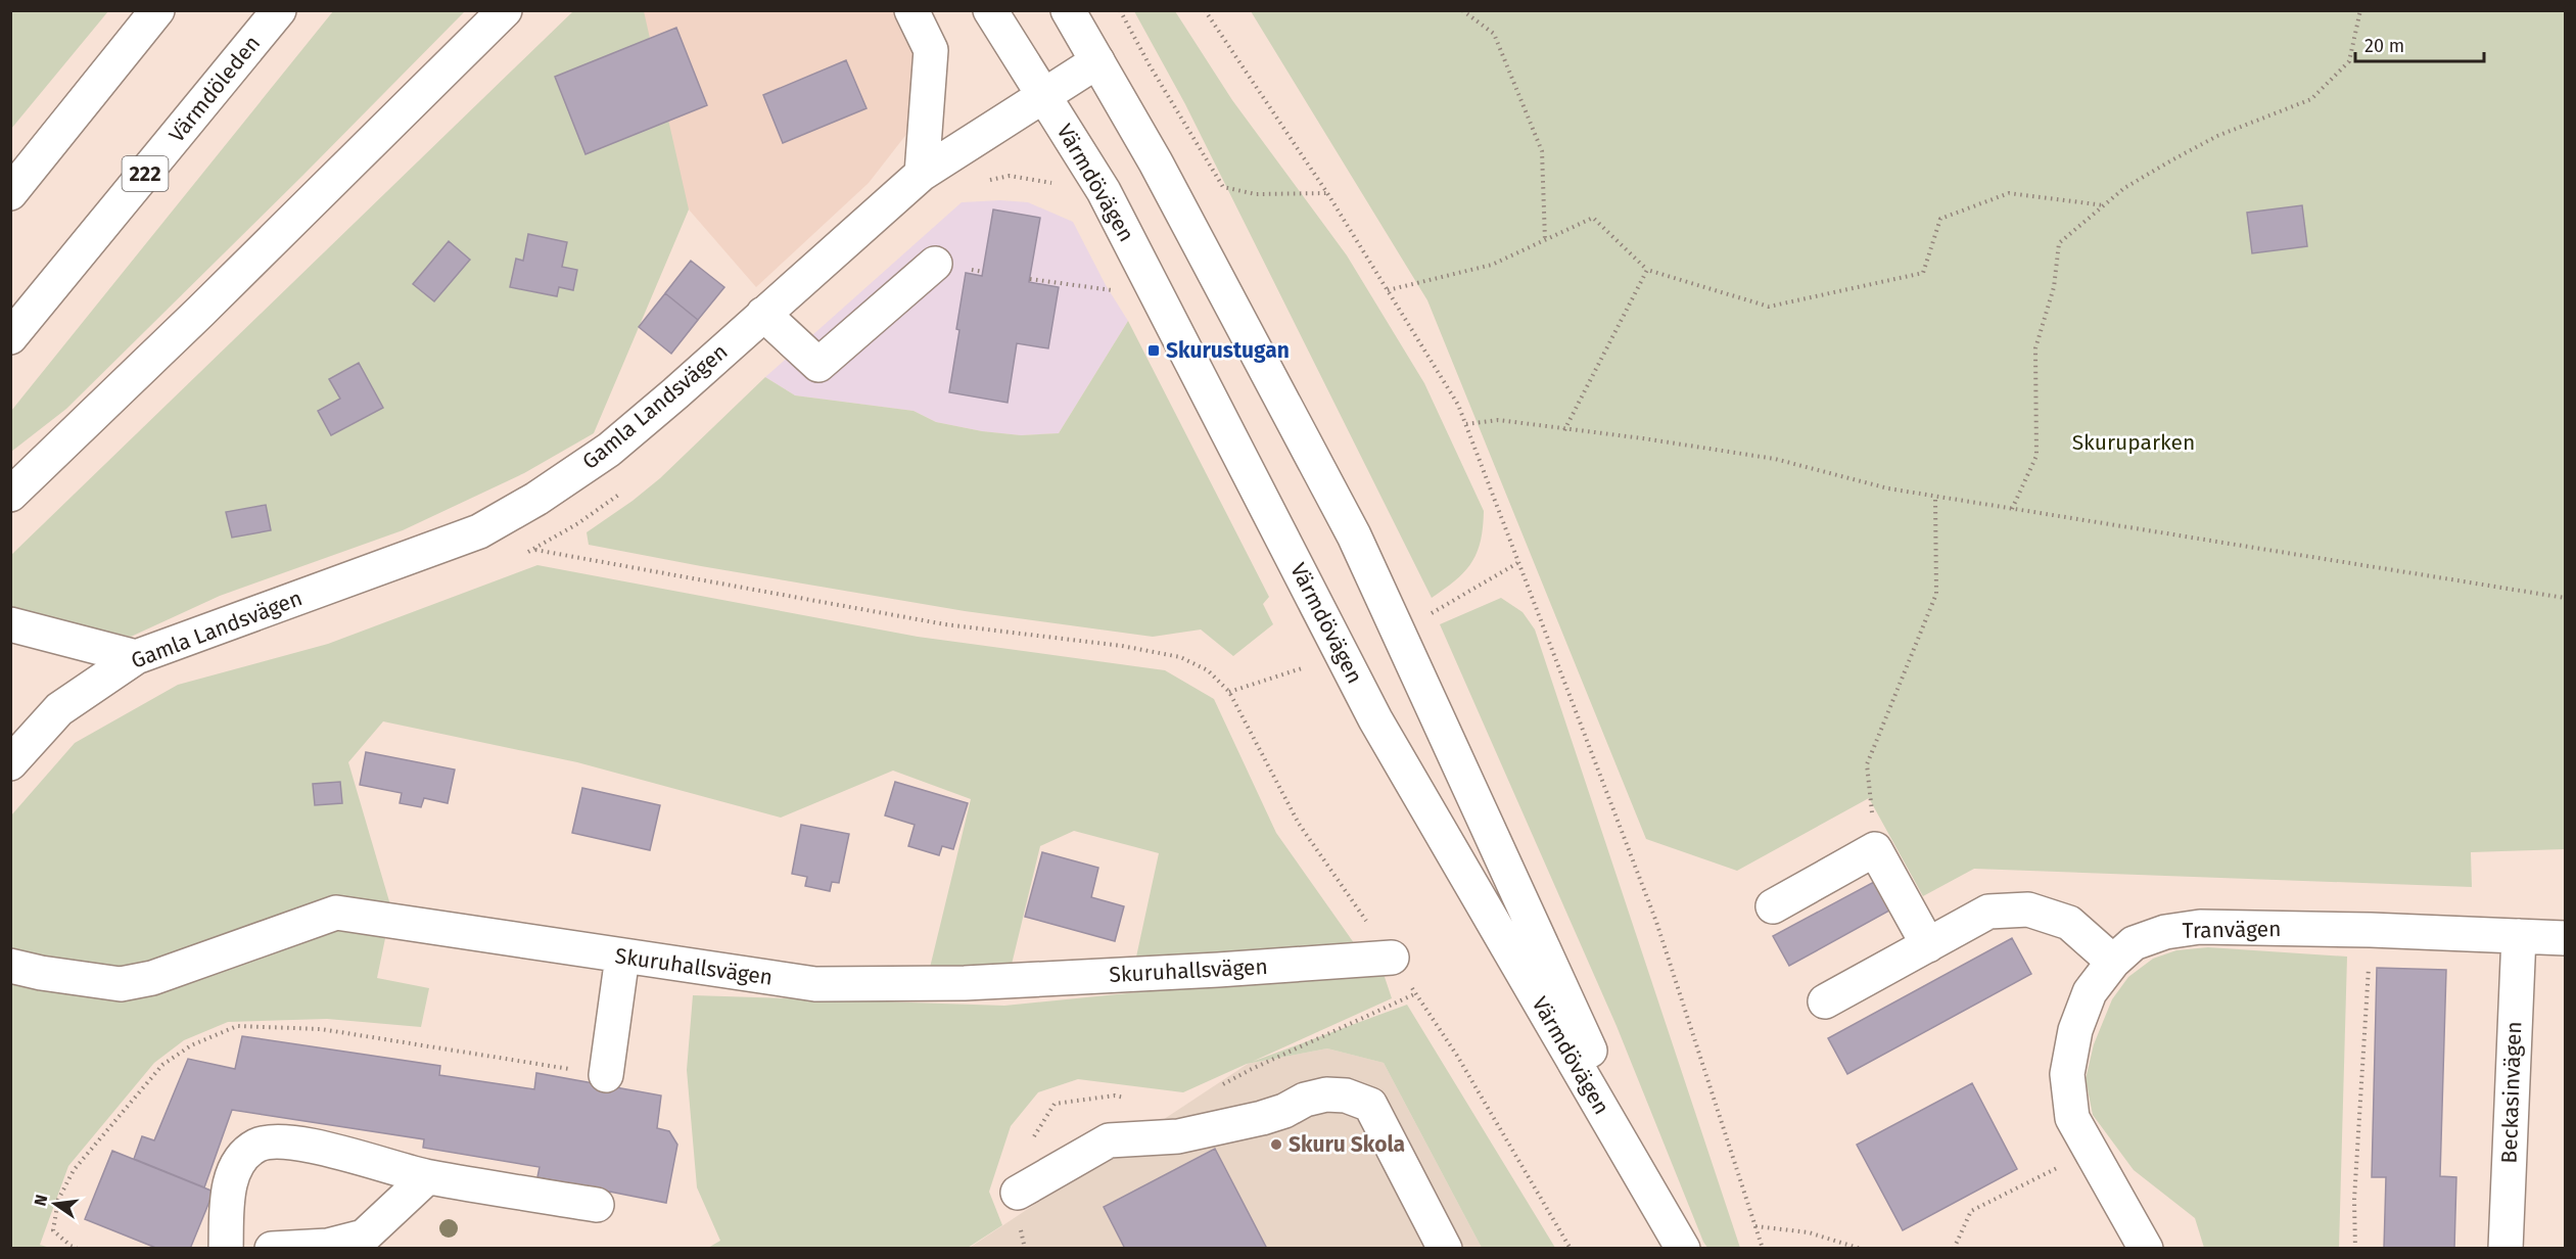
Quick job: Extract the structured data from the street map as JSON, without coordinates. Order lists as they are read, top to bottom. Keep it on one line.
{"streets":{"main road":["Värmdöleden","222","Värmdövägen","Gamla Landsvägen","Tranvägen","Skuruhallsvägen","Beckasinvägen"]},"crossings":[["Värmdövägen","Gamla Landsvägen"],["Tranvägen","Beckasinvägen"]],"parks":["Skuruparken"],"places":{"transit":["Skurustugan"],"other":["Skuru Skola"]},"scale_bar":"20 m","north":"left"}
